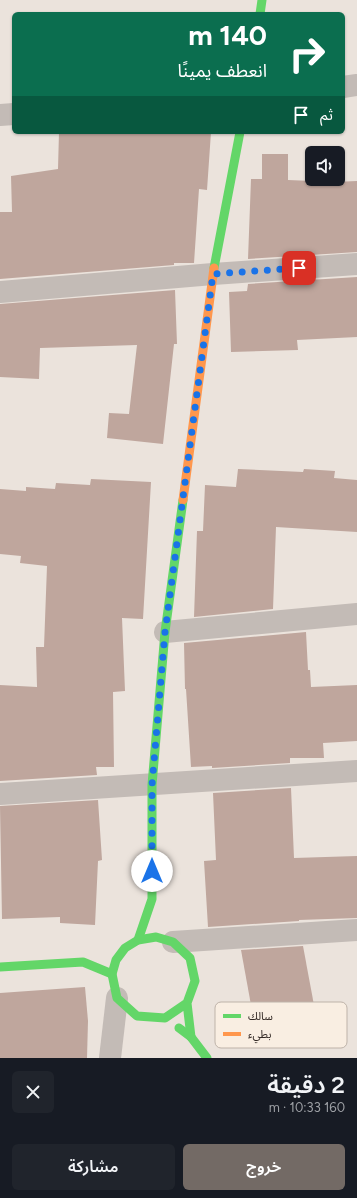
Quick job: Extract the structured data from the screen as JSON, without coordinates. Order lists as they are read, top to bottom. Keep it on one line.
{"legend":["سالك","بطيء"],"page":{"turn":["140 m","انعطف يمينًا"],"then":"ثم","heading":["2 دقيقة","160 m · 10:33"],"buttons":["خروج","مشاركة"]}}
